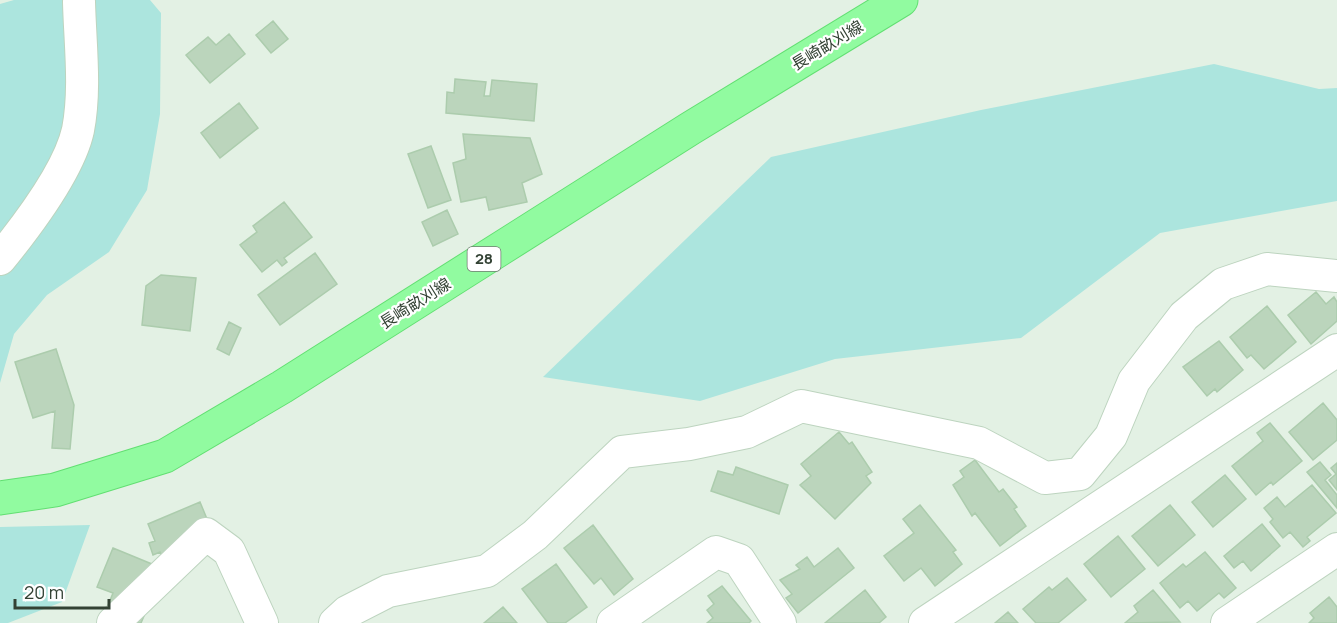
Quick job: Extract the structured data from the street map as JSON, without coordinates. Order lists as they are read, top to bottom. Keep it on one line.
{"streets":{"main road":["長崎畝刈線","28"]},"scale_bar":"20 m"}
